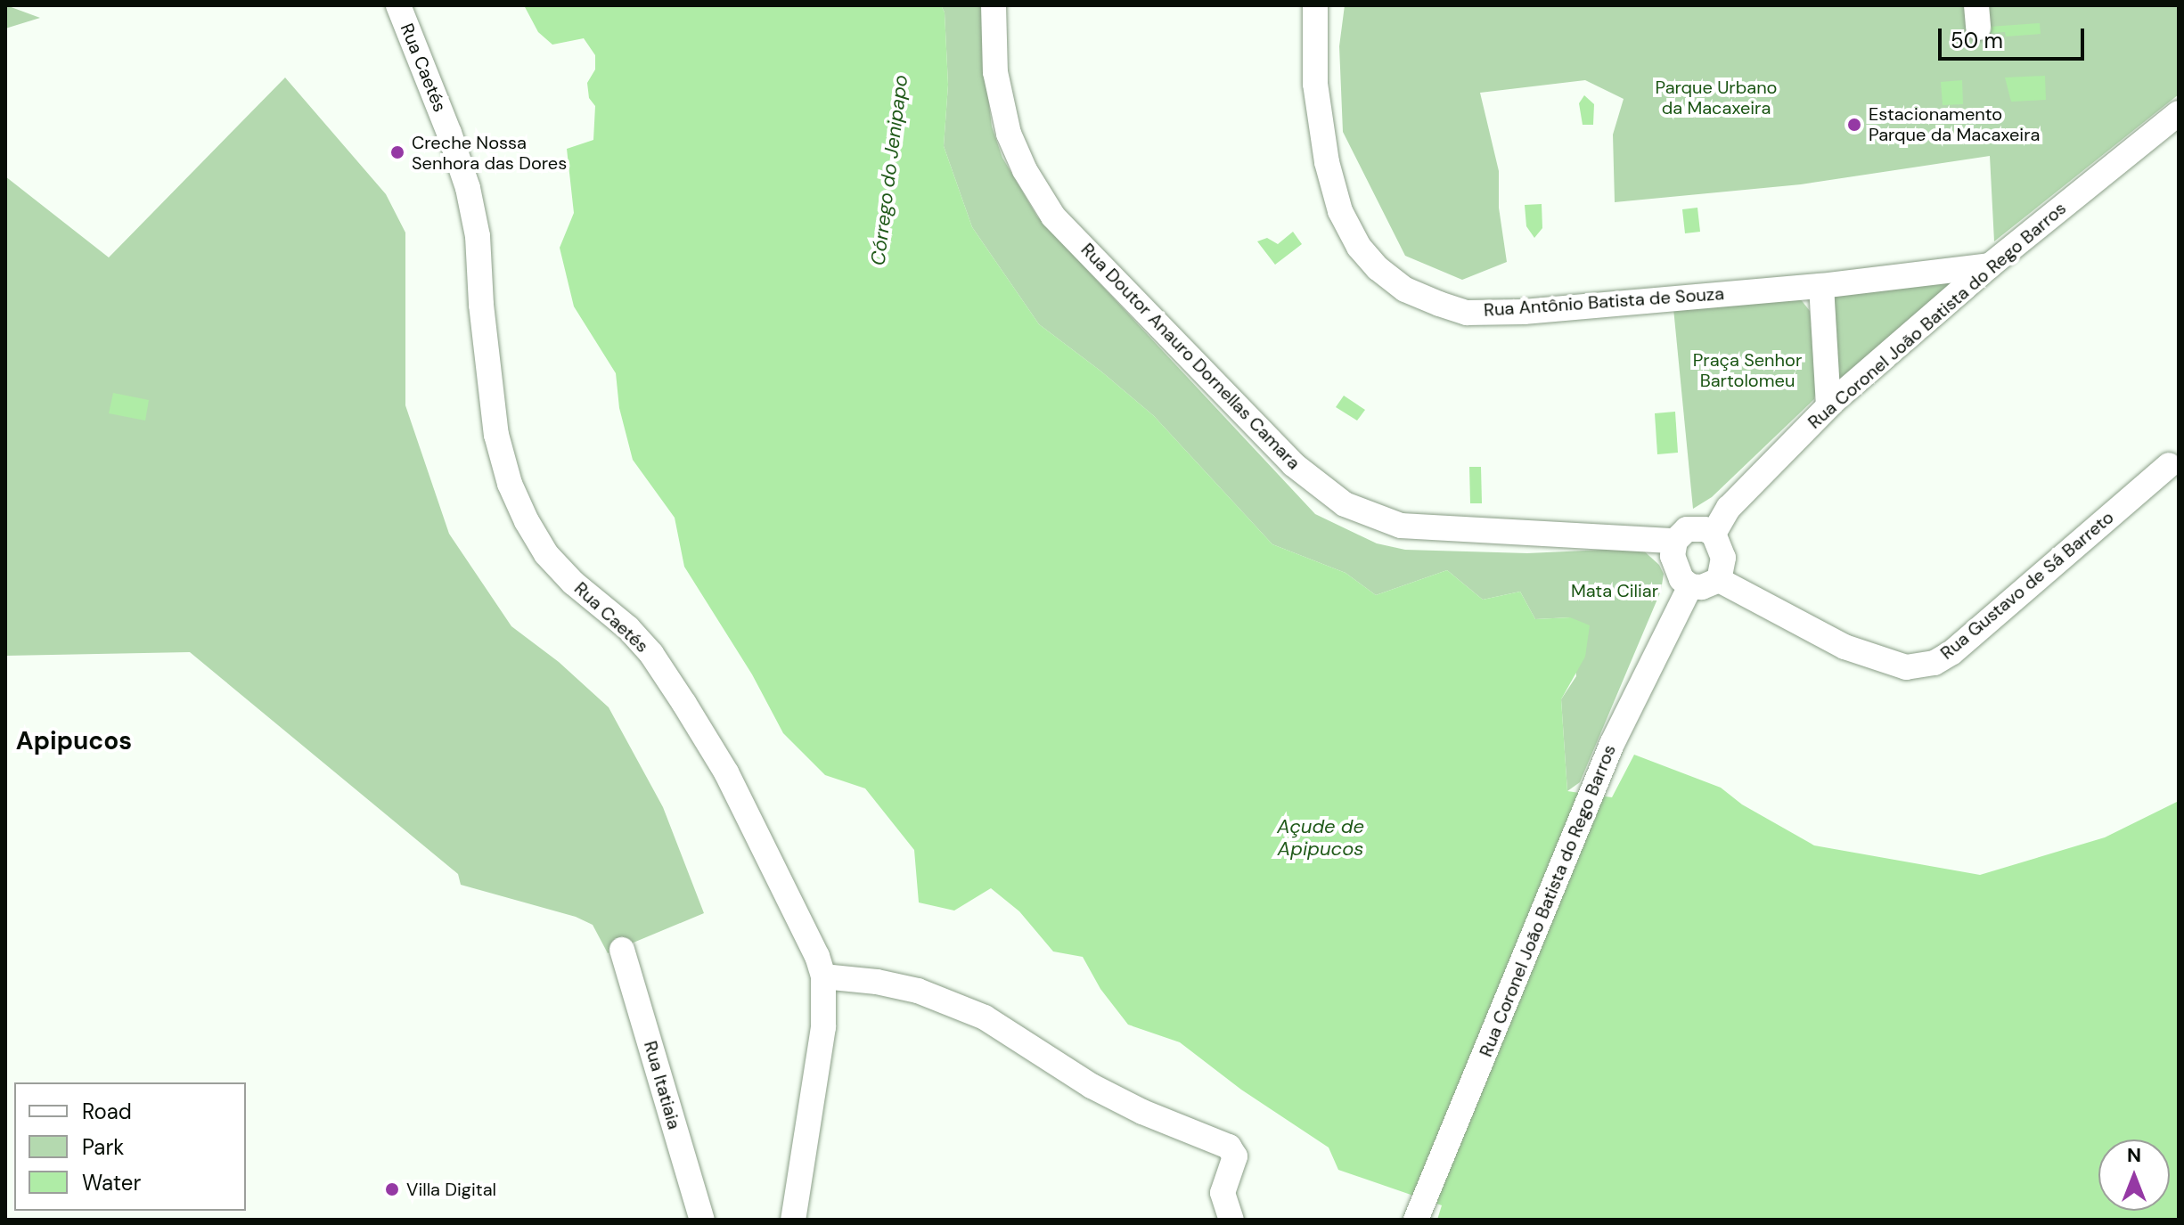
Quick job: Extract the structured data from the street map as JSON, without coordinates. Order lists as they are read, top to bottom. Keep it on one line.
{"streets":{"street":["Rua Caetés","Rua Antônio Batista de Souza","Rua Coronel João Batista do Rego Barros","Rua Doutor Anauro Dornellas Camara","Rua Gustavo de Sá Barreto","Rua Itatiaia"]},"crossings":[["Rua Antônio Batista de Souza","Rua Coronel João Batista do Rego Barros"],["Rua Coronel João Batista do Rego Barros","Rua Doutor Anauro Dornellas Camara"],["Rua Coronel João Batista do Rego Barros","Rua Gustavo de Sá Barreto"],["Rua Doutor Anauro Dornellas Camara","Rua Gustavo de Sá Barreto"]],"districts":["Apipucos"],"water":["Córrego do Jenipapo","Açude de Apipucos"],"parks":["Parque Urbano da Macaxeira","Praça Senhor Bartolomeu","Mata Ciliar"],"places":["Estacionamento Parque da Macaxeira","Creche Nossa Senhora das Dores","Villa Digital"],"legend":["Road","Park","Water"],"scale_bar":"50 m","north":"top"}
